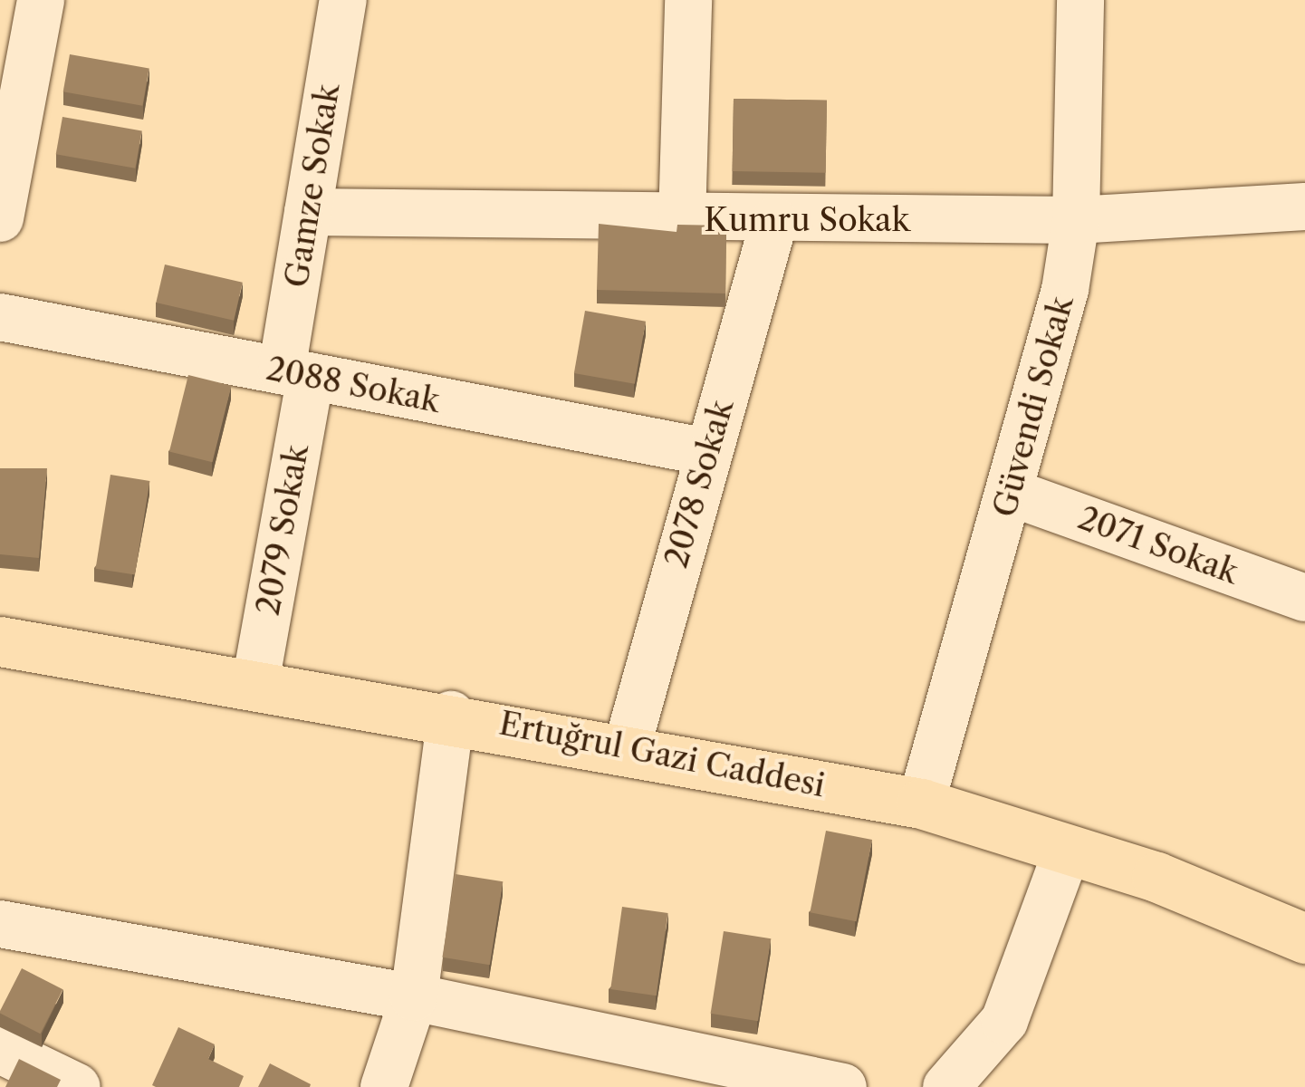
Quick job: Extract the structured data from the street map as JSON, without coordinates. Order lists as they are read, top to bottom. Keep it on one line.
{"streets":{"main road":["Ertuğrul Gazi Caddesi"],"street":["Gamze Sokak","Kumru Sokak","2088 Sokak","Güvendi Sokak","2078 Sokak","2079 Sokak","2071 Sokak"]},"crossings":[["Gamze Sokak","Kumru Sokak"],["Gamze Sokak","2088 Sokak"],["Gamze Sokak","2079 Sokak"],["Kumru Sokak","Güvendi Sokak"],["Kumru Sokak","2078 Sokak"],["2088 Sokak","2078 Sokak"],["2088 Sokak","2079 Sokak"],["Güvendi Sokak","2071 Sokak"],["Güvendi Sokak","Ertuğrul Gazi Caddesi"],["2078 Sokak","Ertuğrul Gazi Caddesi"],["2079 Sokak","Ertuğrul Gazi Caddesi"]]}
